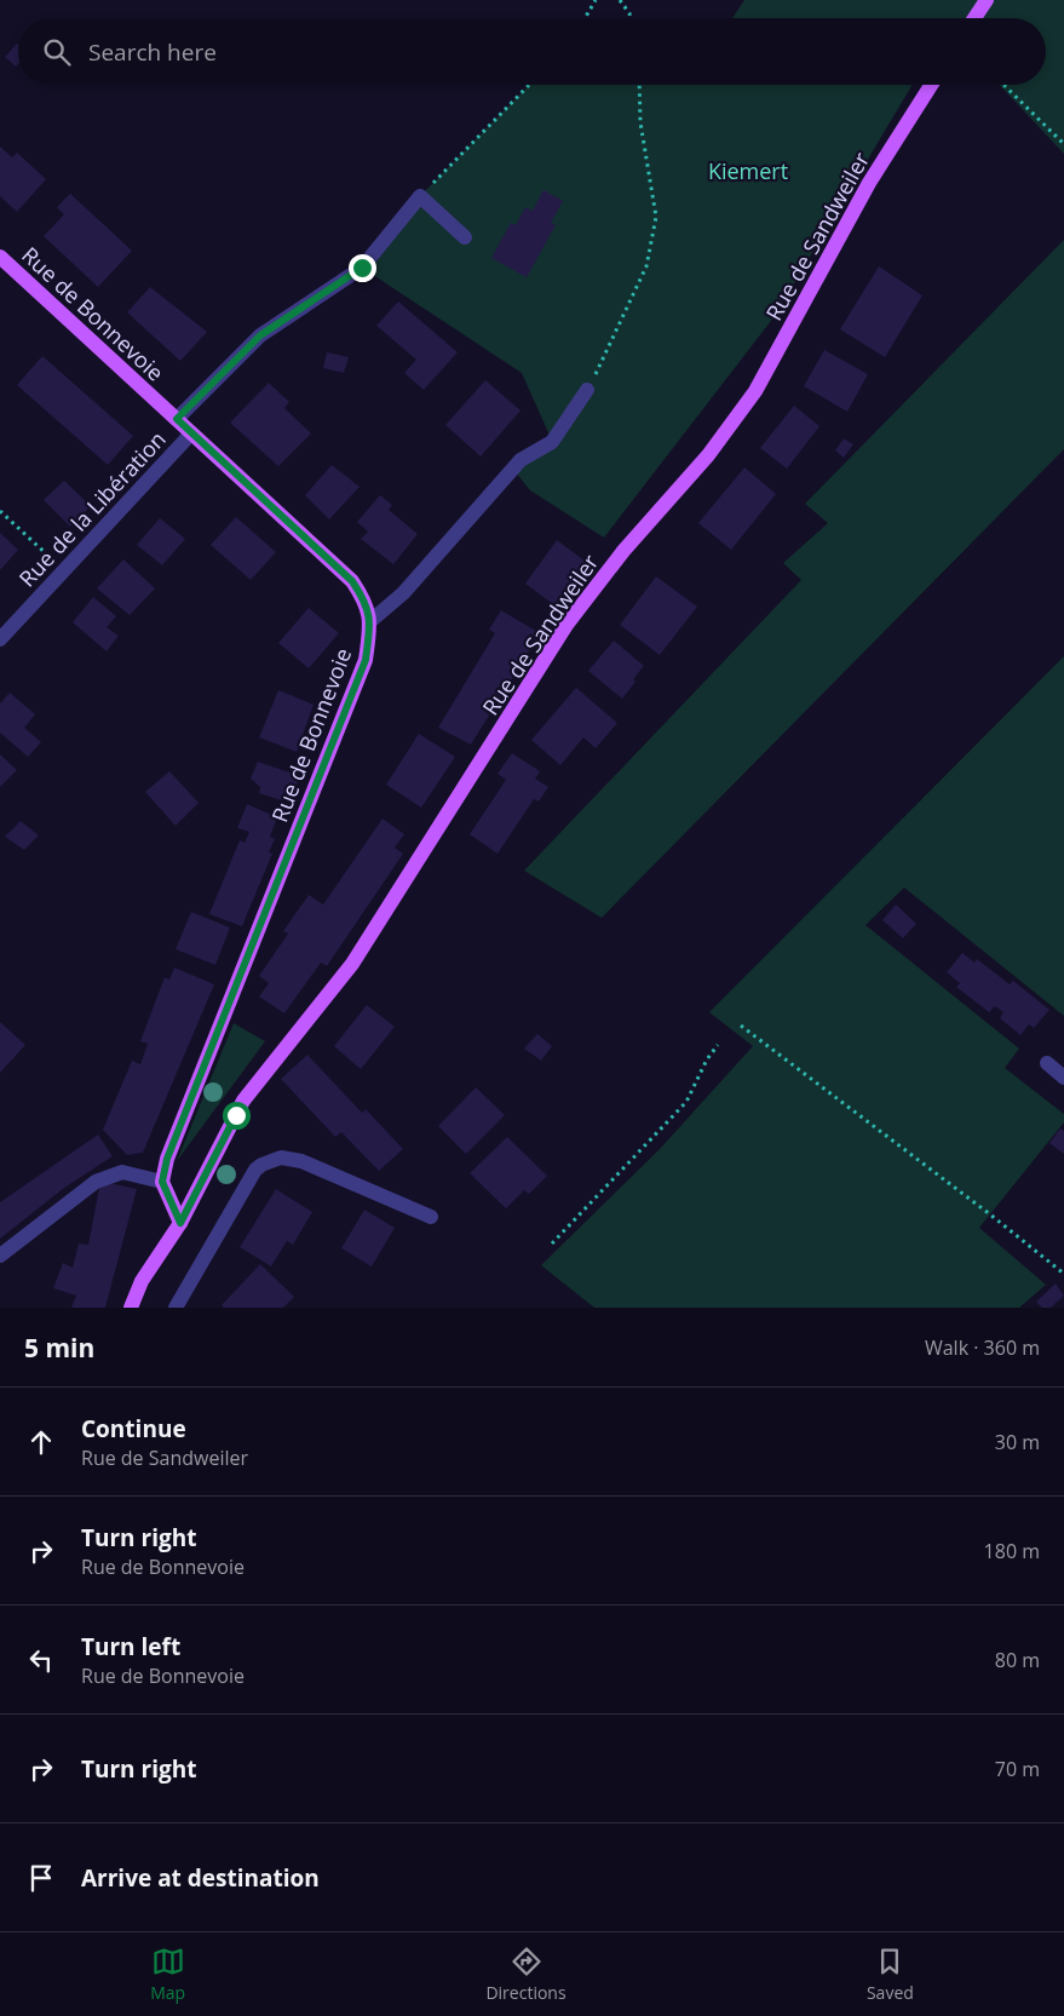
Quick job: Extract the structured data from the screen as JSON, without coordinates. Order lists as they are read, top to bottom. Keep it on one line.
{"streets":{"main road":["Rue de Sandweiler","Rue de Bonnevoie"],"street":["Rue de la Libération"]},"crossings":[["Rue de Bonnevoie","Rue de la Libération"]],"parks":["Kiemert"],"page":{"search":"Search here","heading":["5 min","Walk · 360 m"],"list":[["Continue","Rue de Sandweiler","30 m"],["Turn right","Rue de Bonnevoie","180 m"],["Turn left","Rue de Bonnevoie","80 m"],["Turn right","70 m"],"Arrive at destination"],"nav":["Map","Directions","Saved"]}}
